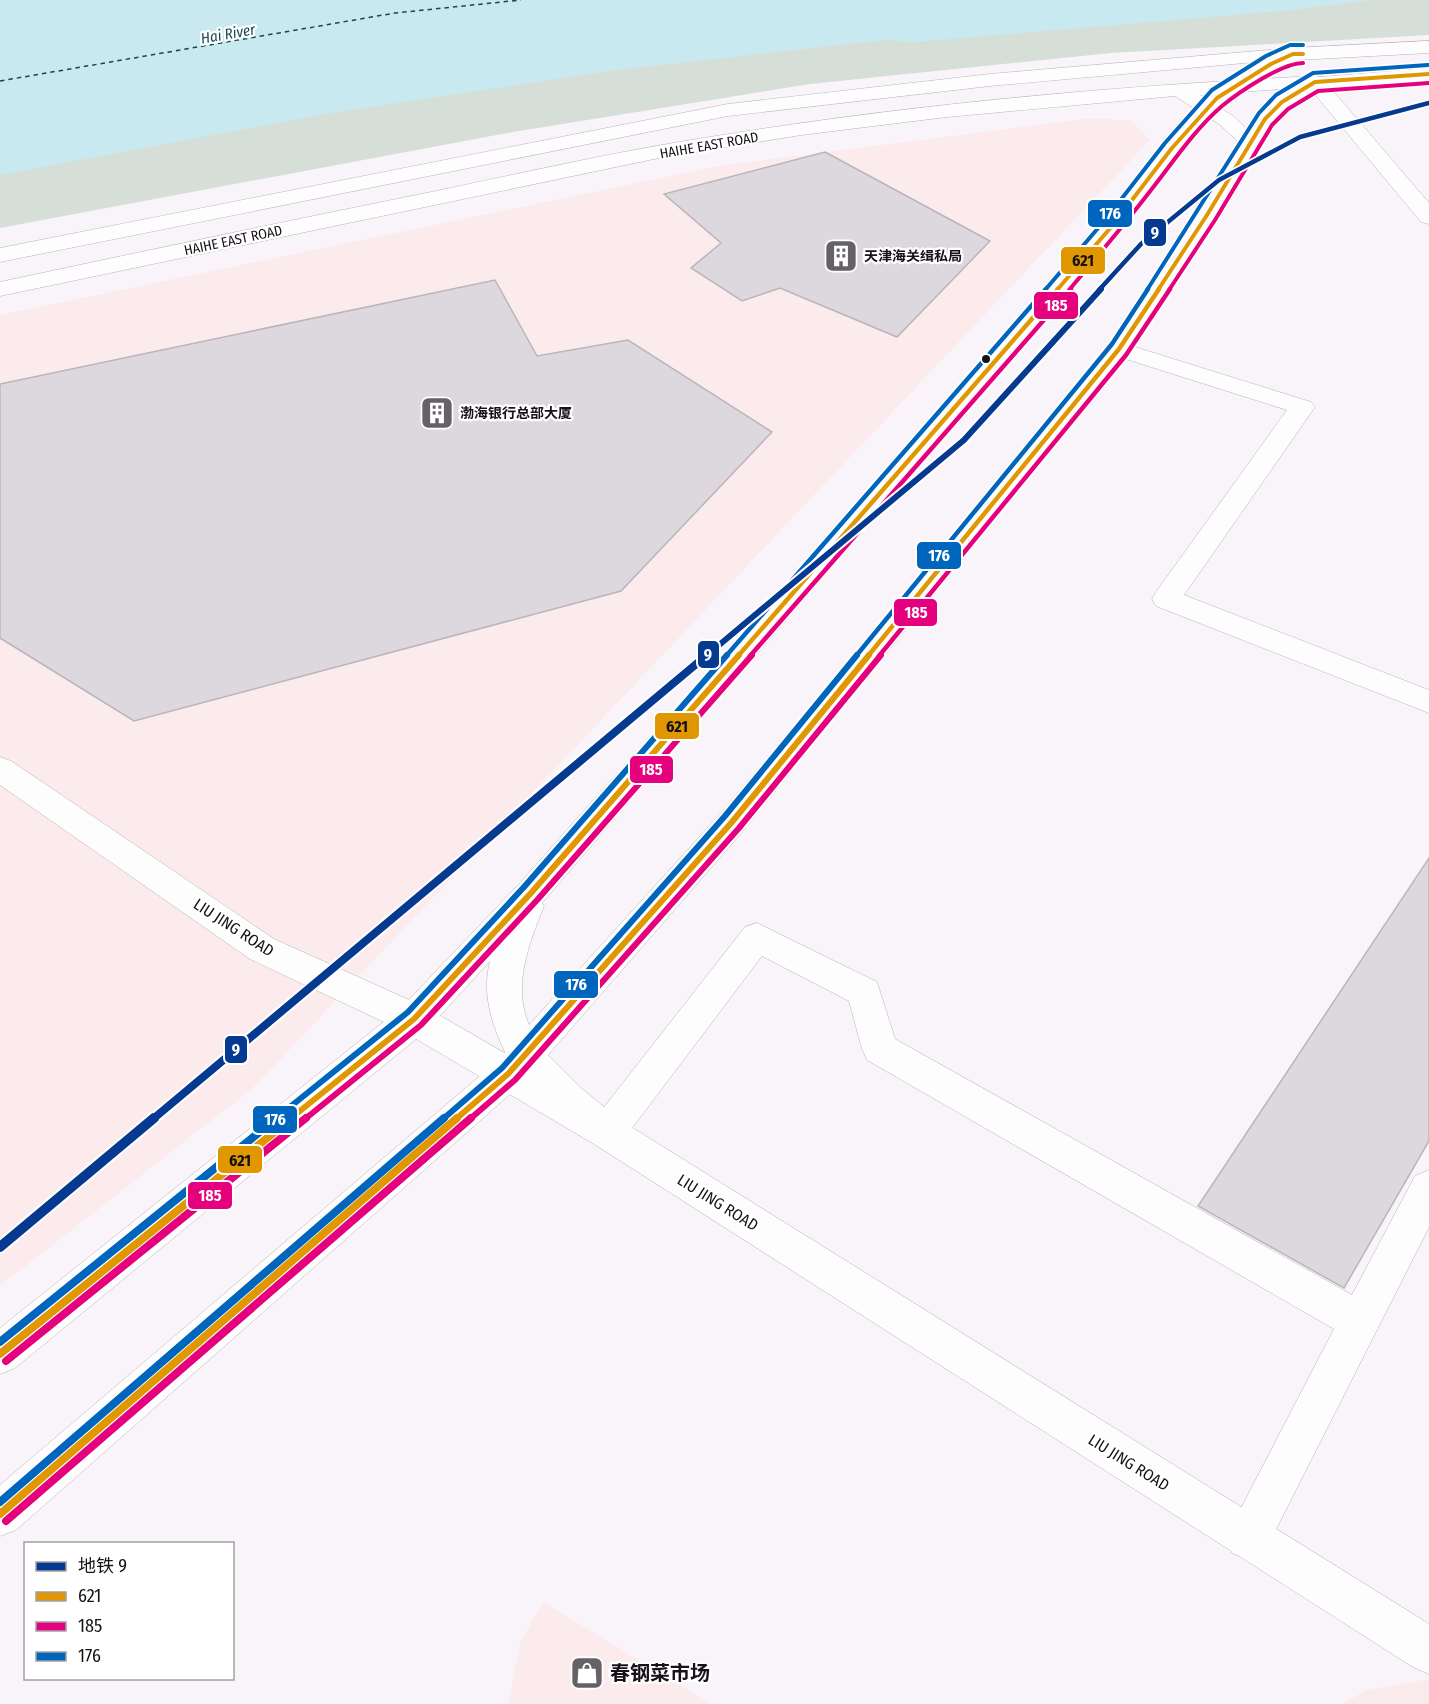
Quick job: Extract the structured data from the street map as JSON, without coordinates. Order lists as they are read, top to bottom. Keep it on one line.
{"streets":{"main road":["HAIHE EAST ROAD","LIU JING ROAD"]},"water":["Hai River"],"places":{"building":["天津海关缉私局","渤海银行总部大厦"],"shop":["春钢菜市场"]},"lines":["transit line 176","transit line 621","transit line 185","metro line 9"],"legend":["地铁 9","621","185","176"]}
